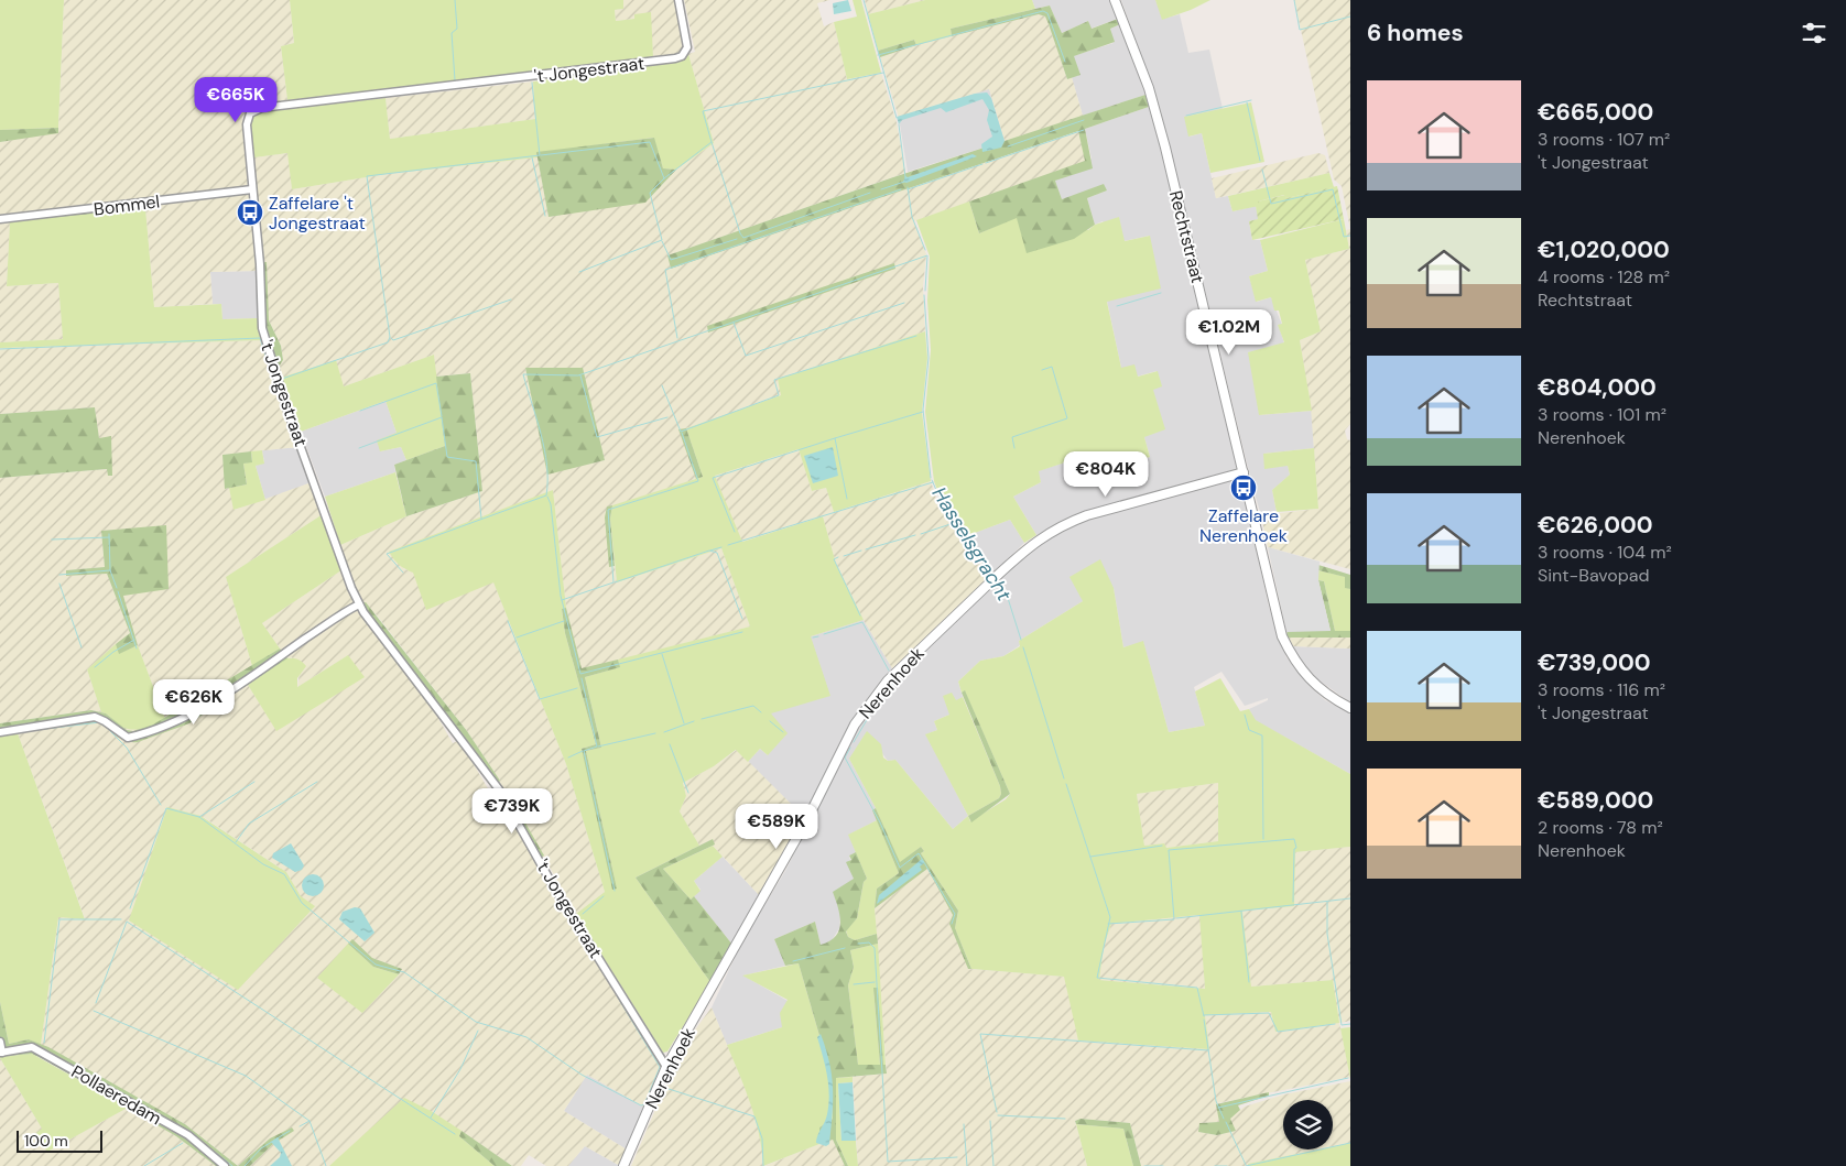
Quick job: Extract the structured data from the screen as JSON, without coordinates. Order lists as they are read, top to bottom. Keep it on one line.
{"streets":{"street":["'t Jongestraat","Bommel","Rechtstraat","Nerenhoek","Pollaeredam"]},"crossings":[["'t Jongestraat","Bommel"],["'t Jongestraat","Nerenhoek"],["Rechtstraat","Nerenhoek"]],"water":["Hasselsgracht"],"places":{"bus stop":["Zaffelare 't Jongestraat","Zaffelare Nerenhoek"]},"scale_bar":"100 m","page":{"heading":"6 homes","list":[{"name":"€665,000","note":"3 rooms · 107 m² · 't Jongestraat"},{"name":"€1,020,000","note":"4 rooms · 128 m² · Rechtstraat"},{"name":"€804,000","note":"3 rooms · 101 m² · Nerenhoek"},{"name":"€626,000","note":"3 rooms · 104 m² · Sint-Bavopad"},{"name":"€739,000","note":"3 rooms · 116 m² · 't Jongestraat"},{"name":"€589,000","note":"2 rooms · 78 m² · Nerenhoek"}],"price":["€665K","€1.02M","€804K","€626K","€739K","€589K"],"scale":"100 m"}}
